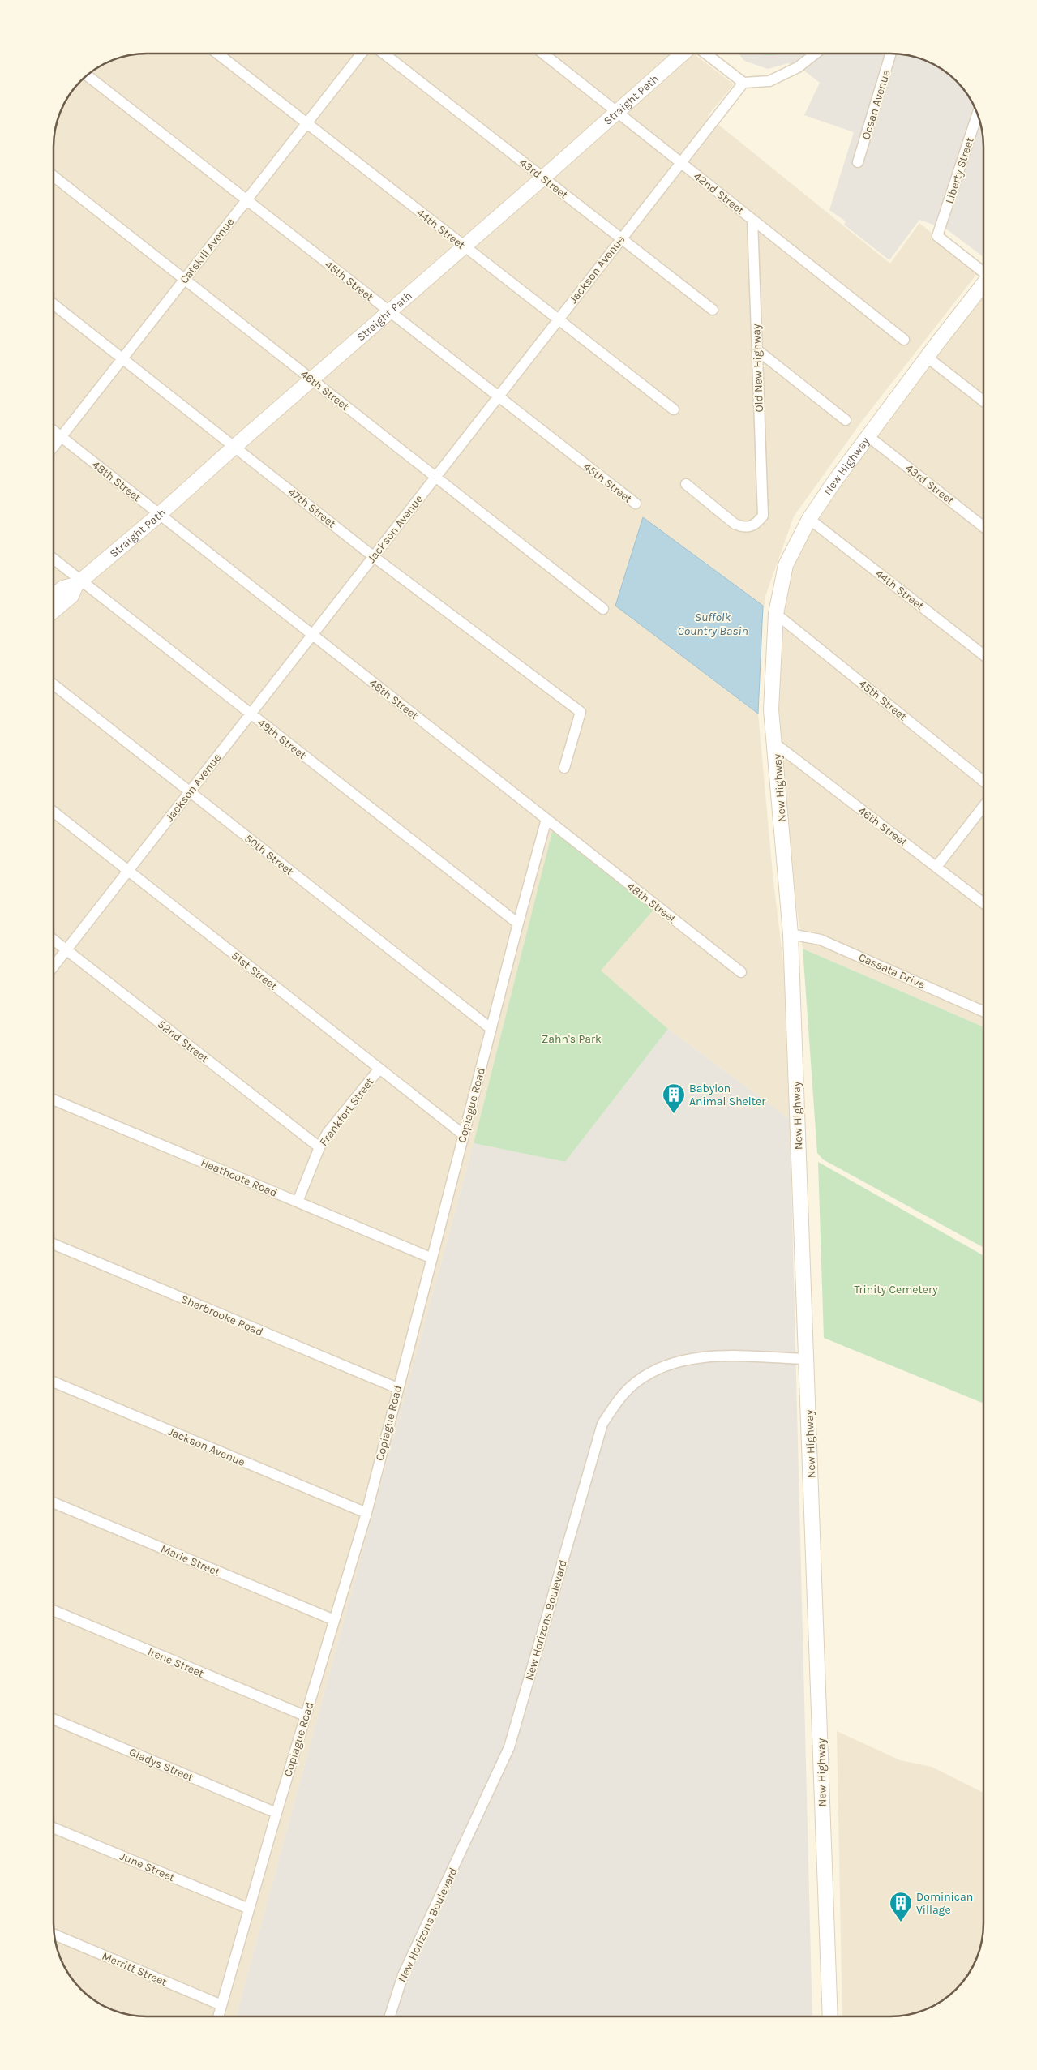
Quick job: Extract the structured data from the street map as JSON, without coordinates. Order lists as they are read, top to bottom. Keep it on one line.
{"streets":{"main road":["Straight Path","New Highway"],"street":["Ocean Avenue","Liberty Street","43rd Street","42nd Street","44th Street","Catskill Avenue","Jackson Avenue","45th Street","Old New Highway","46th Street","48th Street","47th Street","49th Street","50th Street","51st Street","Cassata Drive","52nd Street","Copiague Road","Frankfort Street","Heathcote Road","Sherbrooke Road","Marie Street","New Horizons Boulevard","Irene Street","Gladys Street","June Street","Merritt Street"]},"crossings":[["Straight Path","43rd Street"],["Straight Path","42nd Street"],["Straight Path","44th Street"],["Straight Path","45th Street"],["Straight Path","46th Street"],["Straight Path","48th Street"],["Straight Path","47th Street"],["Straight Path","49th Street"],["43rd Street","Jackson Avenue"],["43rd Street","New Highway"],["42nd Street","Jackson Avenue"],["42nd Street","Old New Highway"],["44th Street","Catskill Avenue"],["44th Street","Jackson Avenue"],["44th Street","New Highway"],["Catskill Avenue","45th Street"],["Catskill Avenue","46th Street"],["Catskill Avenue","48th Street"],["Catskill Avenue","47th Street"],["Jackson Avenue","45th Street"],["Jackson Avenue","46th Street"],["Jackson Avenue","48th Street"],["Jackson Avenue","47th Street"],["Jackson Avenue","49th Street"],["Jackson Avenue","50th Street"],["Jackson Avenue","51st Street"],["Jackson Avenue","52nd Street"],["Jackson Avenue","Copiague Road"],["45th Street","New Highway"],["46th Street","New Highway"],["New Highway","Cassata Drive"],["New Highway","New Horizons Boulevard"],["48th Street","Copiague Road"],["49th Street","Copiague Road"],["50th Street","Copiague Road"],["51st Street","Copiague Road"],["51st Street","Frankfort Street"],["52nd Street","Frankfort Street"],["Copiague Road","Heathcote Road"],["Copiague Road","Sherbrooke Road"],["Copiague Road","Marie Street"],["Copiague Road","Irene Street"],["Copiague Road","Gladys Street"],["Copiague Road","June Street"],["Copiague Road","Merritt Street"],["Frankfort Street","Heathcote Road"]],"water":["Suffolk Country Basin"],"parks":["Zahn's Park","Trinity Cemetery"],"places":{"building":["Babylon Animal Shelter","Dominican Village"]}}
